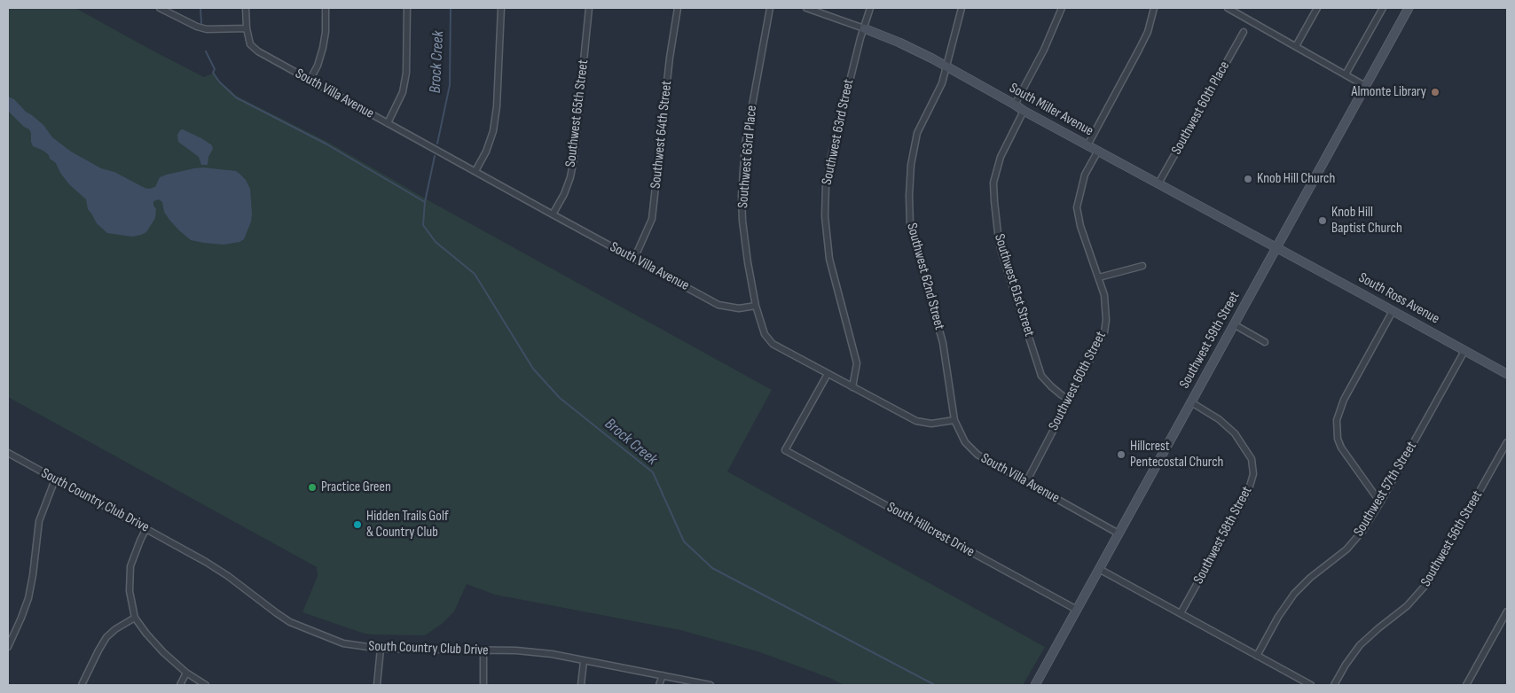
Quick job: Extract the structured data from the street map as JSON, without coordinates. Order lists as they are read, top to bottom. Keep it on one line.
{"streets":{"main road":["South Miller Avenue","South Ross Avenue","Southwest 59th Street"],"street":["South Villa Avenue","Southwest 60th Place","Southwest 65th Street","Southwest 63rd Street","Southwest 64th Street","Southwest 63rd Place","Southwest 62nd Street","Southwest 61st Street","Southwest 60th Street","Southwest 57th Street","South Country Club Drive","South Hillcrest Drive","Southwest 58th Street","Southwest 56th Street"]},"crossings":[["South Villa Avenue","Southwest 65th Street"],["South Villa Avenue","Southwest 64th Street"],["South Villa Avenue","Southwest 63rd Place"],["South Villa Avenue","Southwest 62nd Street"],["South Villa Avenue","Southwest 59th Street"],["South Villa Avenue","Southwest 60th Street"],["Southwest 60th Place","South Miller Avenue"],["South Miller Avenue","Southwest 63rd Street"],["South Miller Avenue","Southwest 62nd Street"],["South Miller Avenue","Southwest 61st Street"],["South Miller Avenue","South Ross Avenue"],["South Miller Avenue","Southwest 59th Street"],["South Miller Avenue","Southwest 60th Street"],["Southwest 61st Street","Southwest 60th Street"],["South Ross Avenue","Southwest 59th Street"],["South Ross Avenue","Southwest 57th Street"],["Southwest 59th Street","South Hillcrest Drive"],["Southwest 59th Street","Southwest 58th Street"]],"water":["Brock Creek"],"places":["Almonte Library","Knob Hill Church","Knob Hill Baptist Church","Hillcrest Pentecostal Church","Practice Green","Hidden Trails Golf & Country Club"]}
